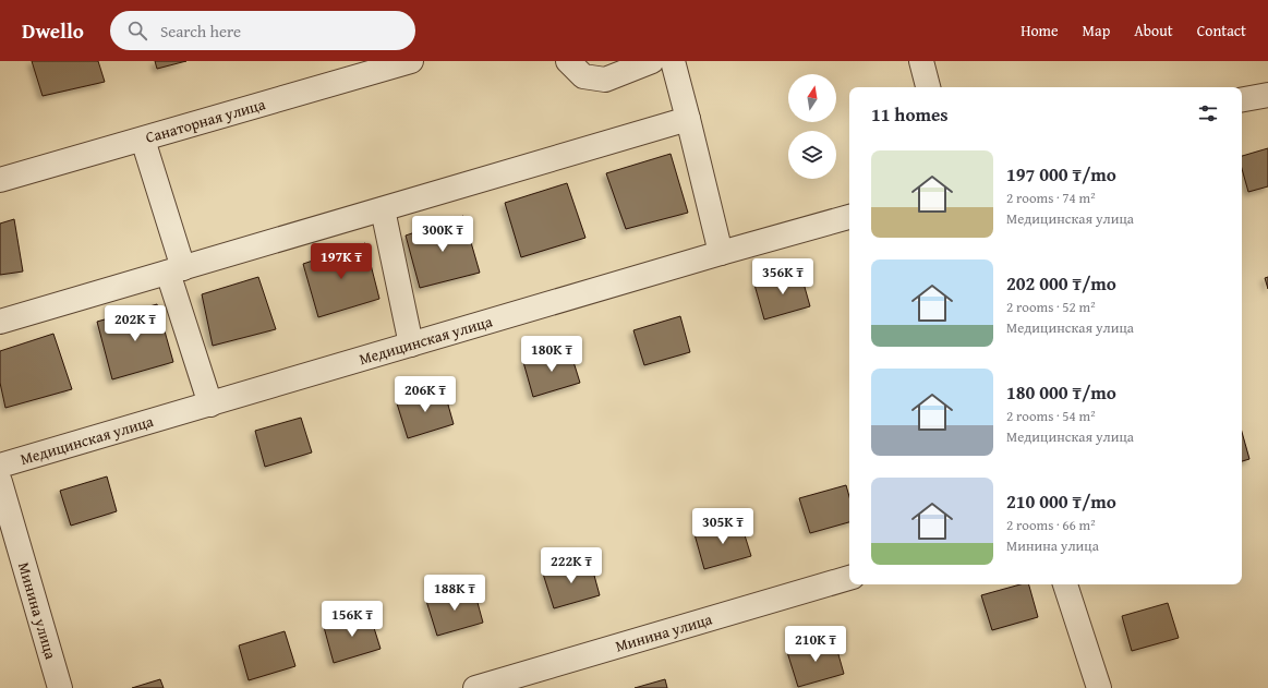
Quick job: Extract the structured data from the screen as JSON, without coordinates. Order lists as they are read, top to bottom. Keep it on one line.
{"streets":{"street":["Санаторная улица","Медицинская улица","Минина улица"]},"north":"top","page":{"header":"Dwello","search":"Search here","nav":["Home","Map","About","Contact"],"heading":"11 homes","list":[{"name":"197 000 ₸/mo","note":"2 rooms · 74 m² · Медицинская улица"},{"name":"202 000 ₸/mo","note":"2 rooms · 52 m² · Медицинская улица"},{"name":"180 000 ₸/mo","note":"2 rooms · 54 m² · Медицинская улица"},{"name":"210 000 ₸/mo","note":"2 rooms · 66 m² · Минина улица"}],"price":["300K ₸","197K ₸","356K ₸","202K ₸","180K ₸","206K ₸","305K ₸","222K ₸","188K ₸","156K ₸","210K ₸"]}}
